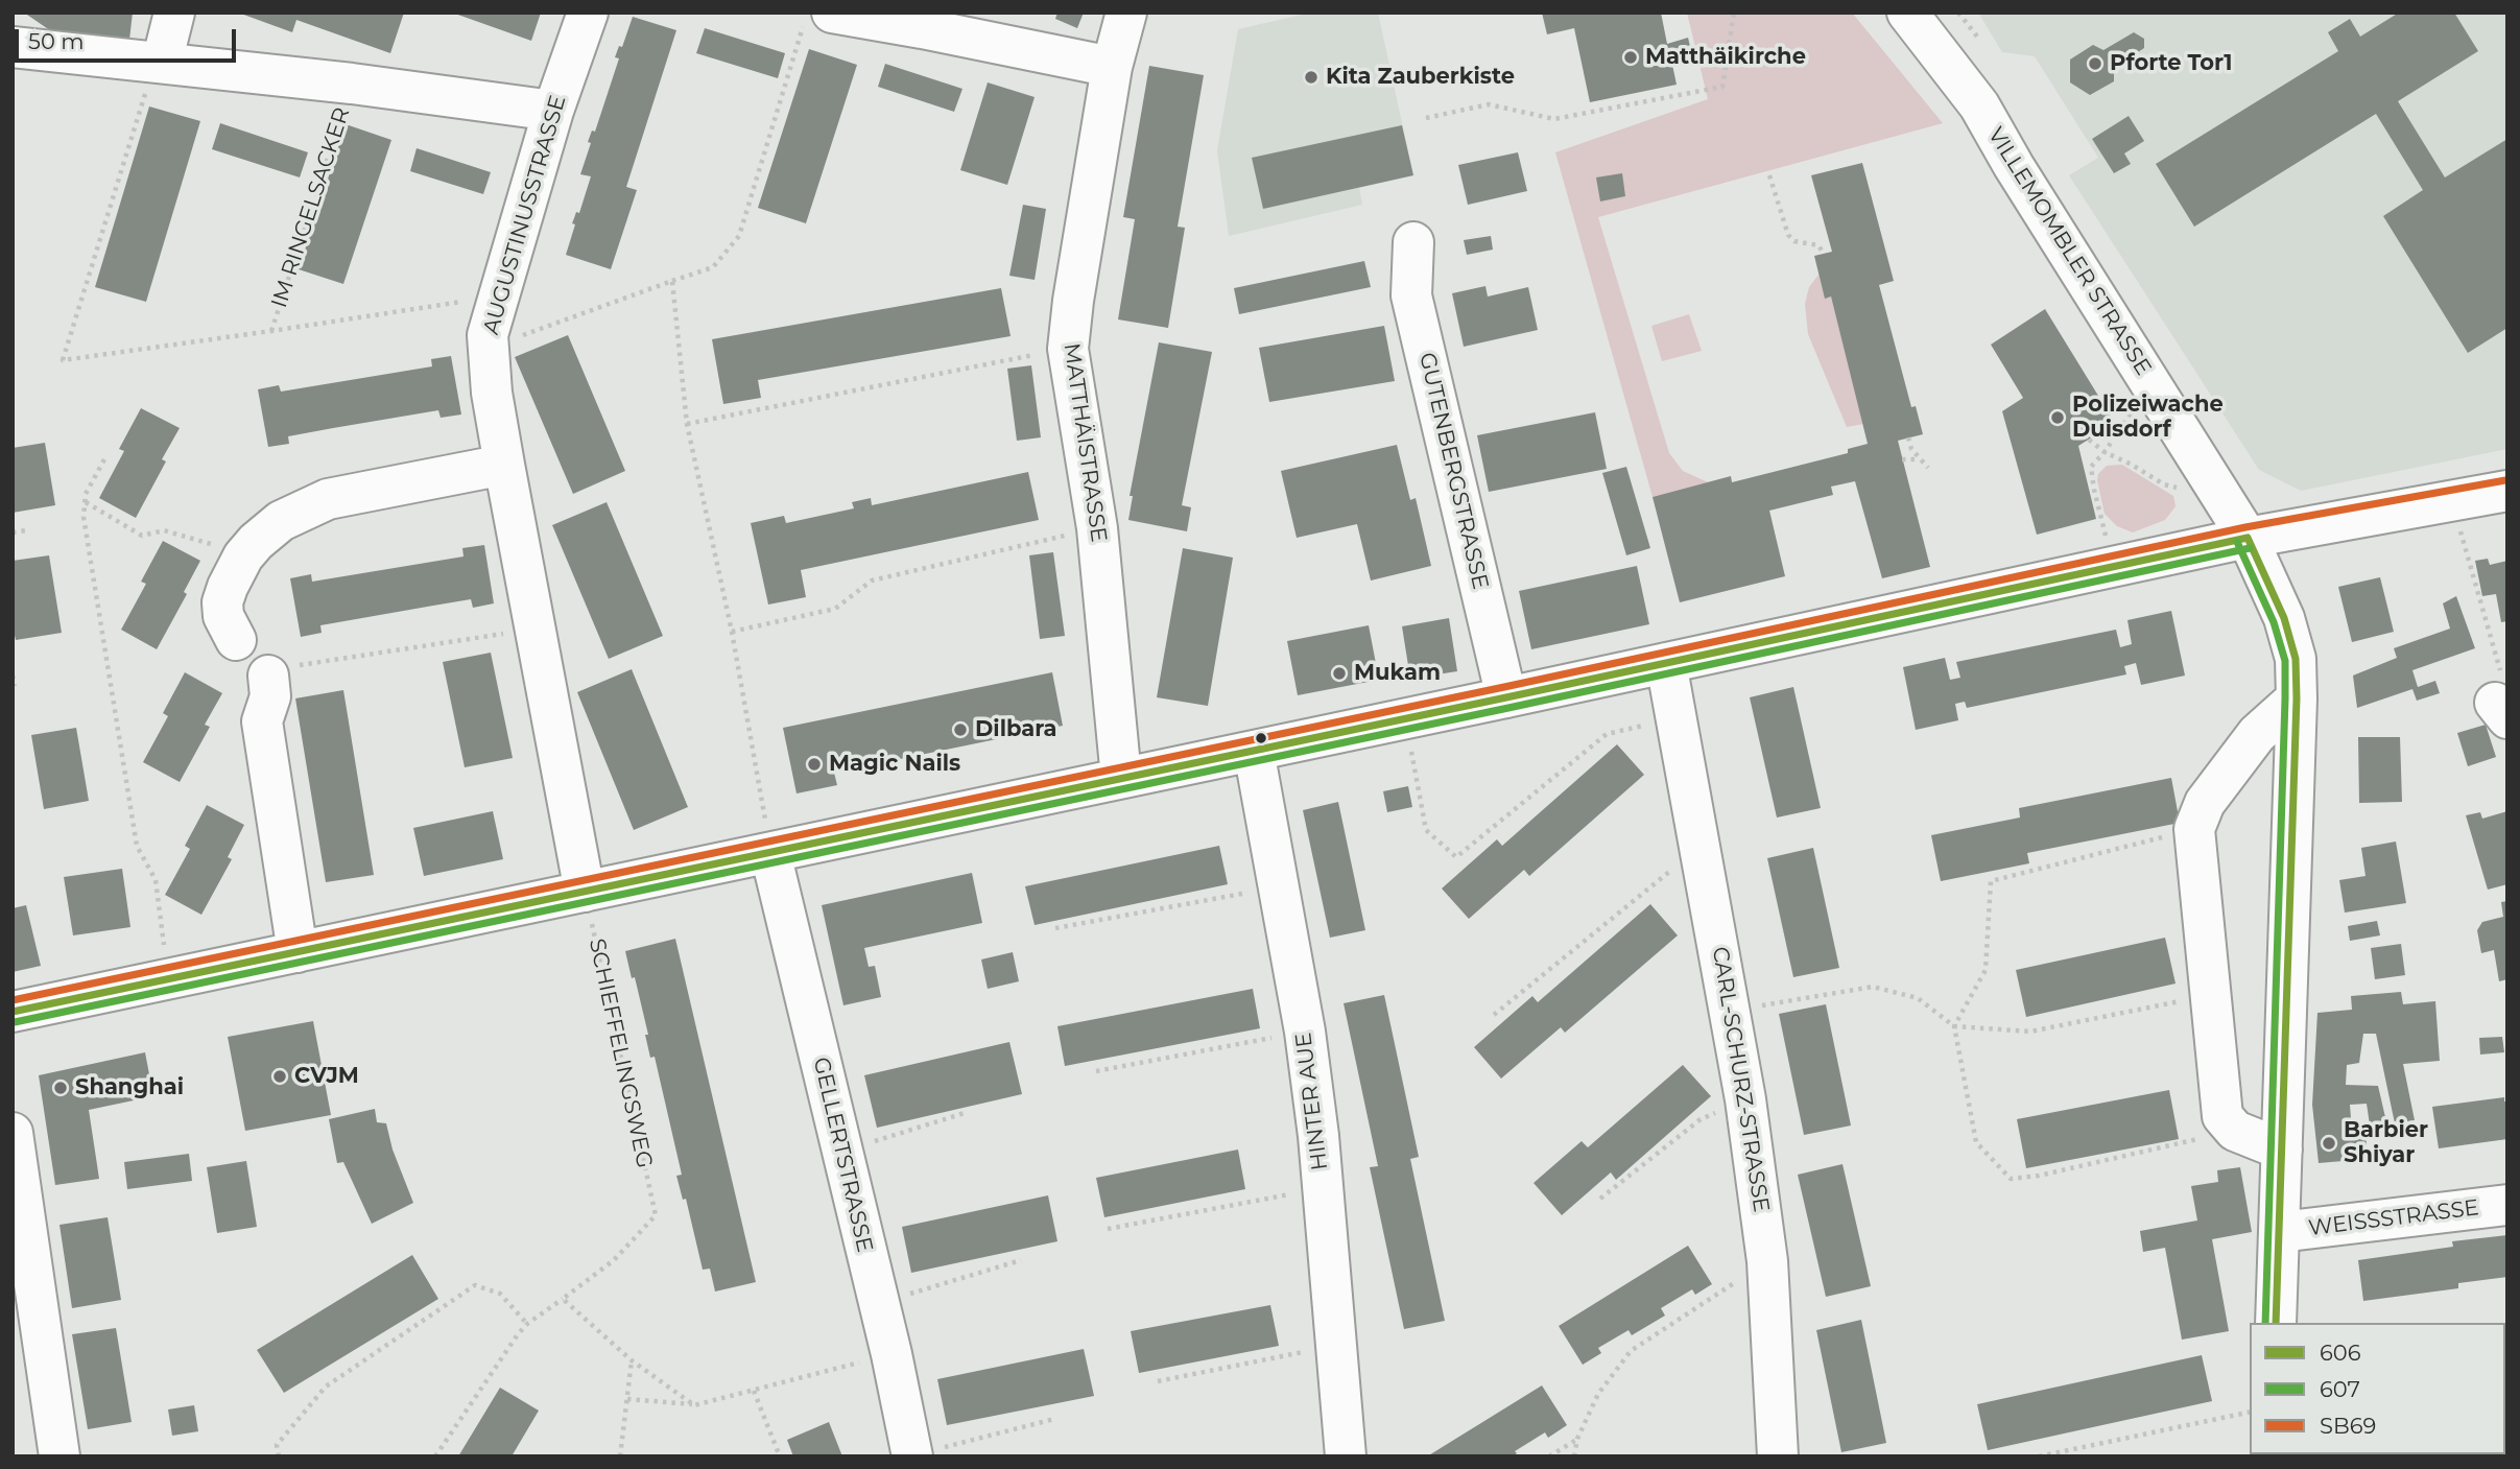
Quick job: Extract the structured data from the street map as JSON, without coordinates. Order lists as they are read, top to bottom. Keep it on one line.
{"streets":{"street":["IM RINGELSACKER","AUGUSTINUSSTRASSE","VILLEMOMBLER STRASSE","MATTHÄISTRASSE","GUTENBERGSTRASSE","CARL-SCHURZ-STRASSE","HINTER AUE","GELLERTSTRASSE","WEISSSTRASSE"],"path":["SCHIEFFELINGSWEG"]},"crossings":[["IM RINGELSACKER","AUGUSTINUSSTRASSE"],["AUGUSTINUSSTRASSE","SCHIEFFELINGSWEG"],["VILLEMOMBLER STRASSE","WEISSSTRASSE"]],"places":["Matthäikirche","Pforte Tor1","Kita Zauberkiste","Polizeiwache Duisdorf","Mukam","Dilbara","Magic Nails","CVJM","Shanghai","Barbier Shiyar"],"lines":["transit line SB69","transit line 606","transit line 607"],"legend":["606","607","SB69"],"scale_bar":"50 m"}
